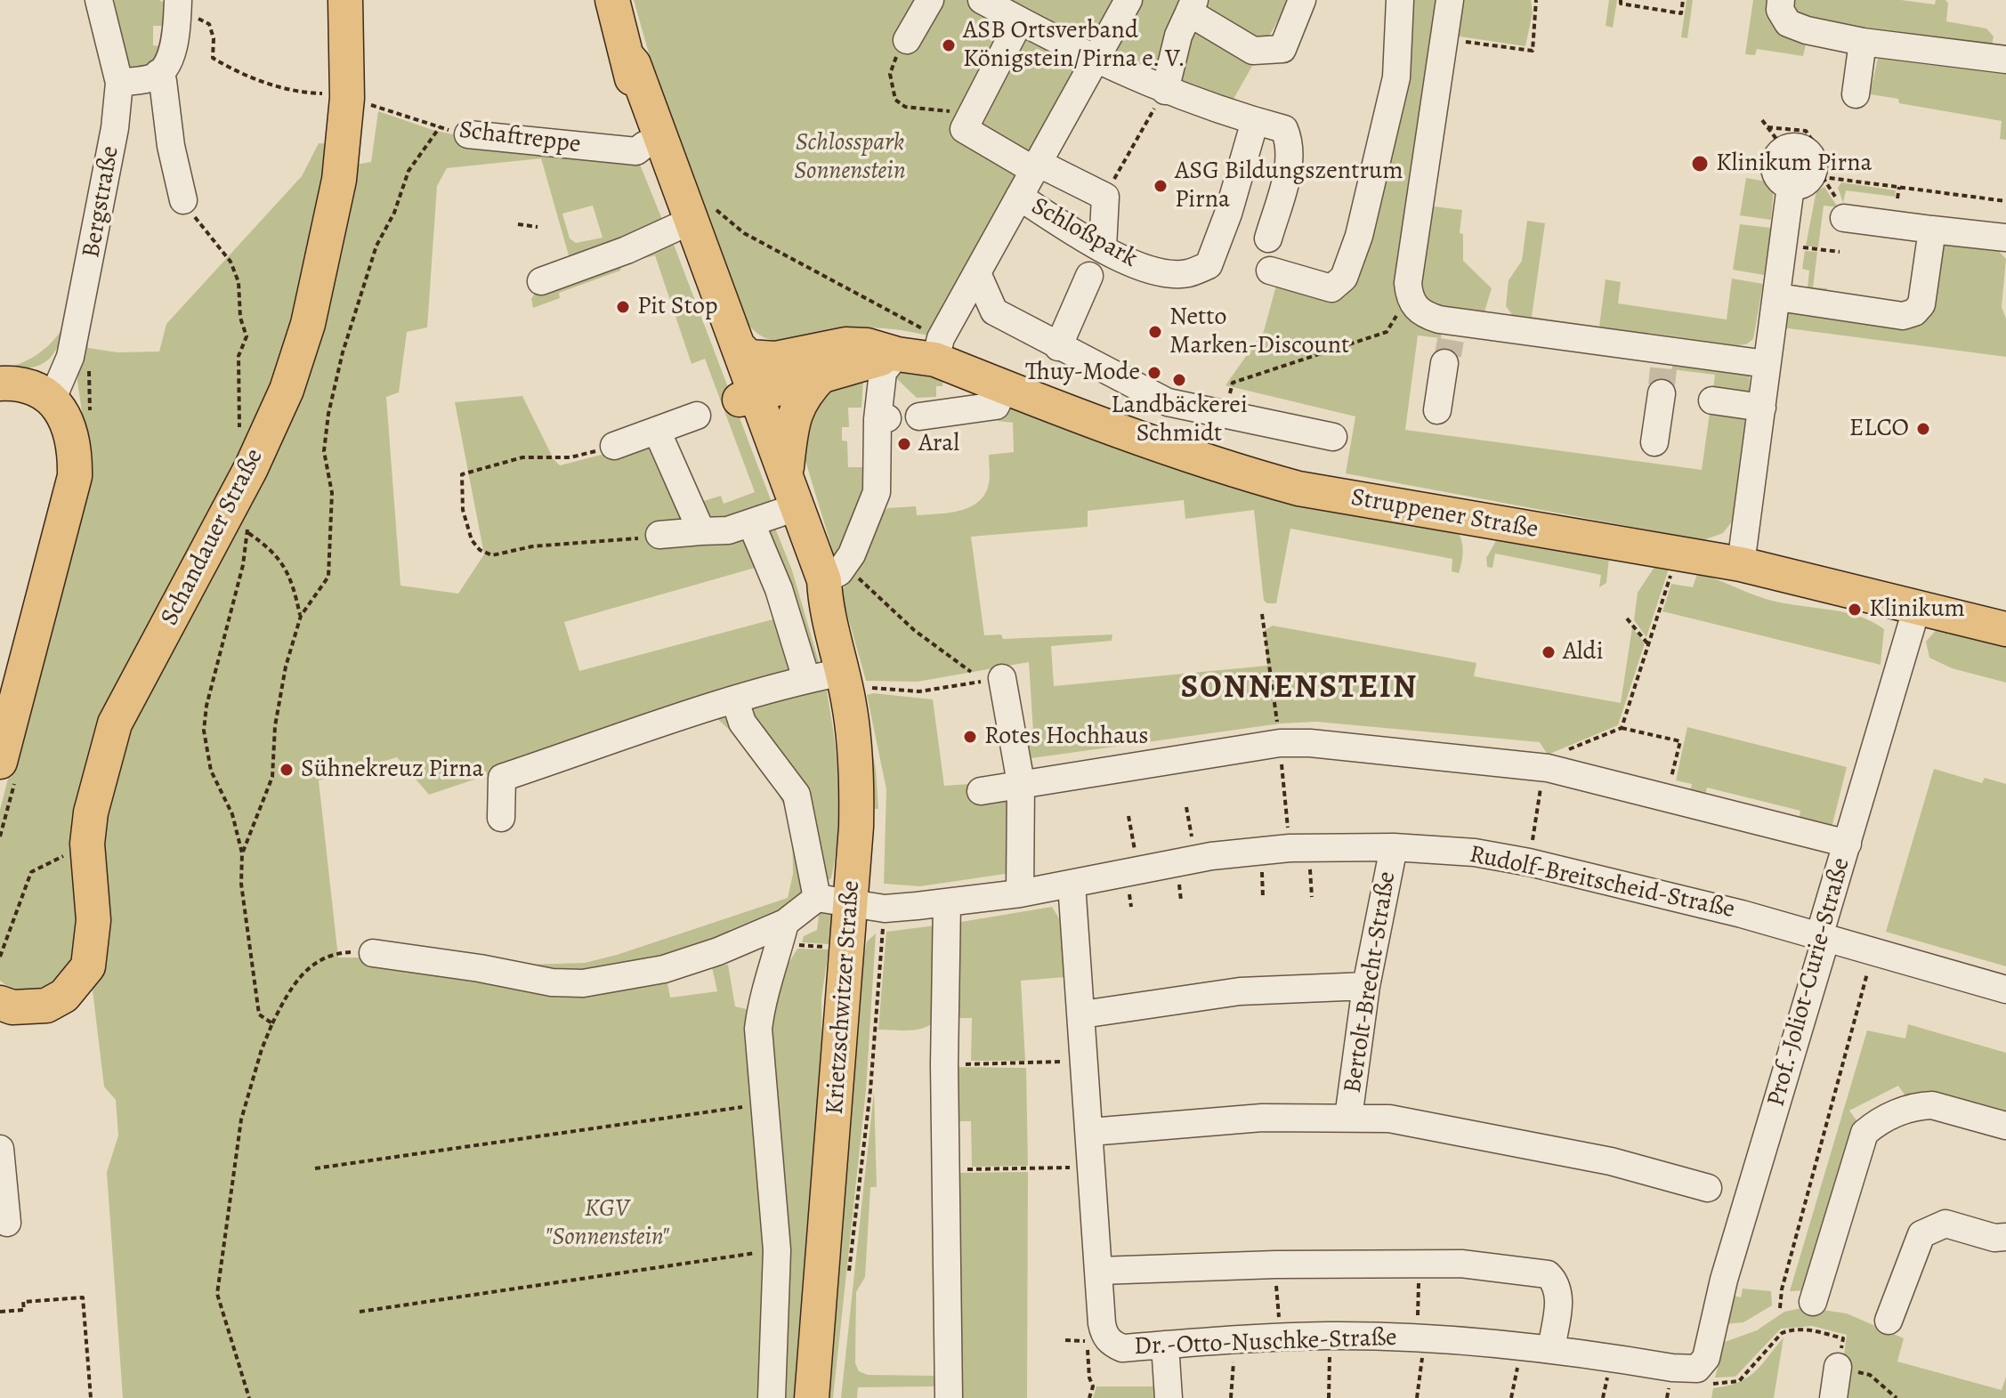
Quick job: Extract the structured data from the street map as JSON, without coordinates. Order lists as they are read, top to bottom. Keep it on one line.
{"streets":{"main road":["Struppener Straße","Schandauer Straße","Krietzschwitzer Straße"],"street":["Schaftreppe","Bergstraße","Schloßpark","Rudolf-Breitscheid-Straße","Bertolt-Brecht-Straße","Prof.-Joliot-Curie-Straße","Dr.-Otto-Nuschke-Straße"]},"crossings":[["Schaftreppe","Krietzschwitzer Straße"],["Schloßpark","Struppener Straße"],["Struppener Straße","Prof.-Joliot-Curie-Straße"],["Struppener Straße","Krietzschwitzer Straße"],["Rudolf-Breitscheid-Straße","Bertolt-Brecht-Straße"],["Rudolf-Breitscheid-Straße","Prof.-Joliot-Curie-Straße"],["Rudolf-Breitscheid-Straße","Krietzschwitzer Straße"],["Rudolf-Breitscheid-Straße","Dr.-Otto-Nuschke-Straße"],["Prof.-Joliot-Curie-Straße","Dr.-Otto-Nuschke-Straße"]],"districts":["SONNENSTEIN"],"parks":["Schlosspark Sonnenstein","KGV \"Sonnenstein\""],"places":["ASB Ortsverband Königstein/Pirna e. V.","Klinikum Pirna","ASG Bildungszentrum Pirna","Pit Stop","Netto Marken-Discount","Thuy-Mode","Landbäckerei Schmidt","ELCO","Aral","Klinikum","Aldi","Rotes Hochhaus","Sühnekreuz Pirna"]}
